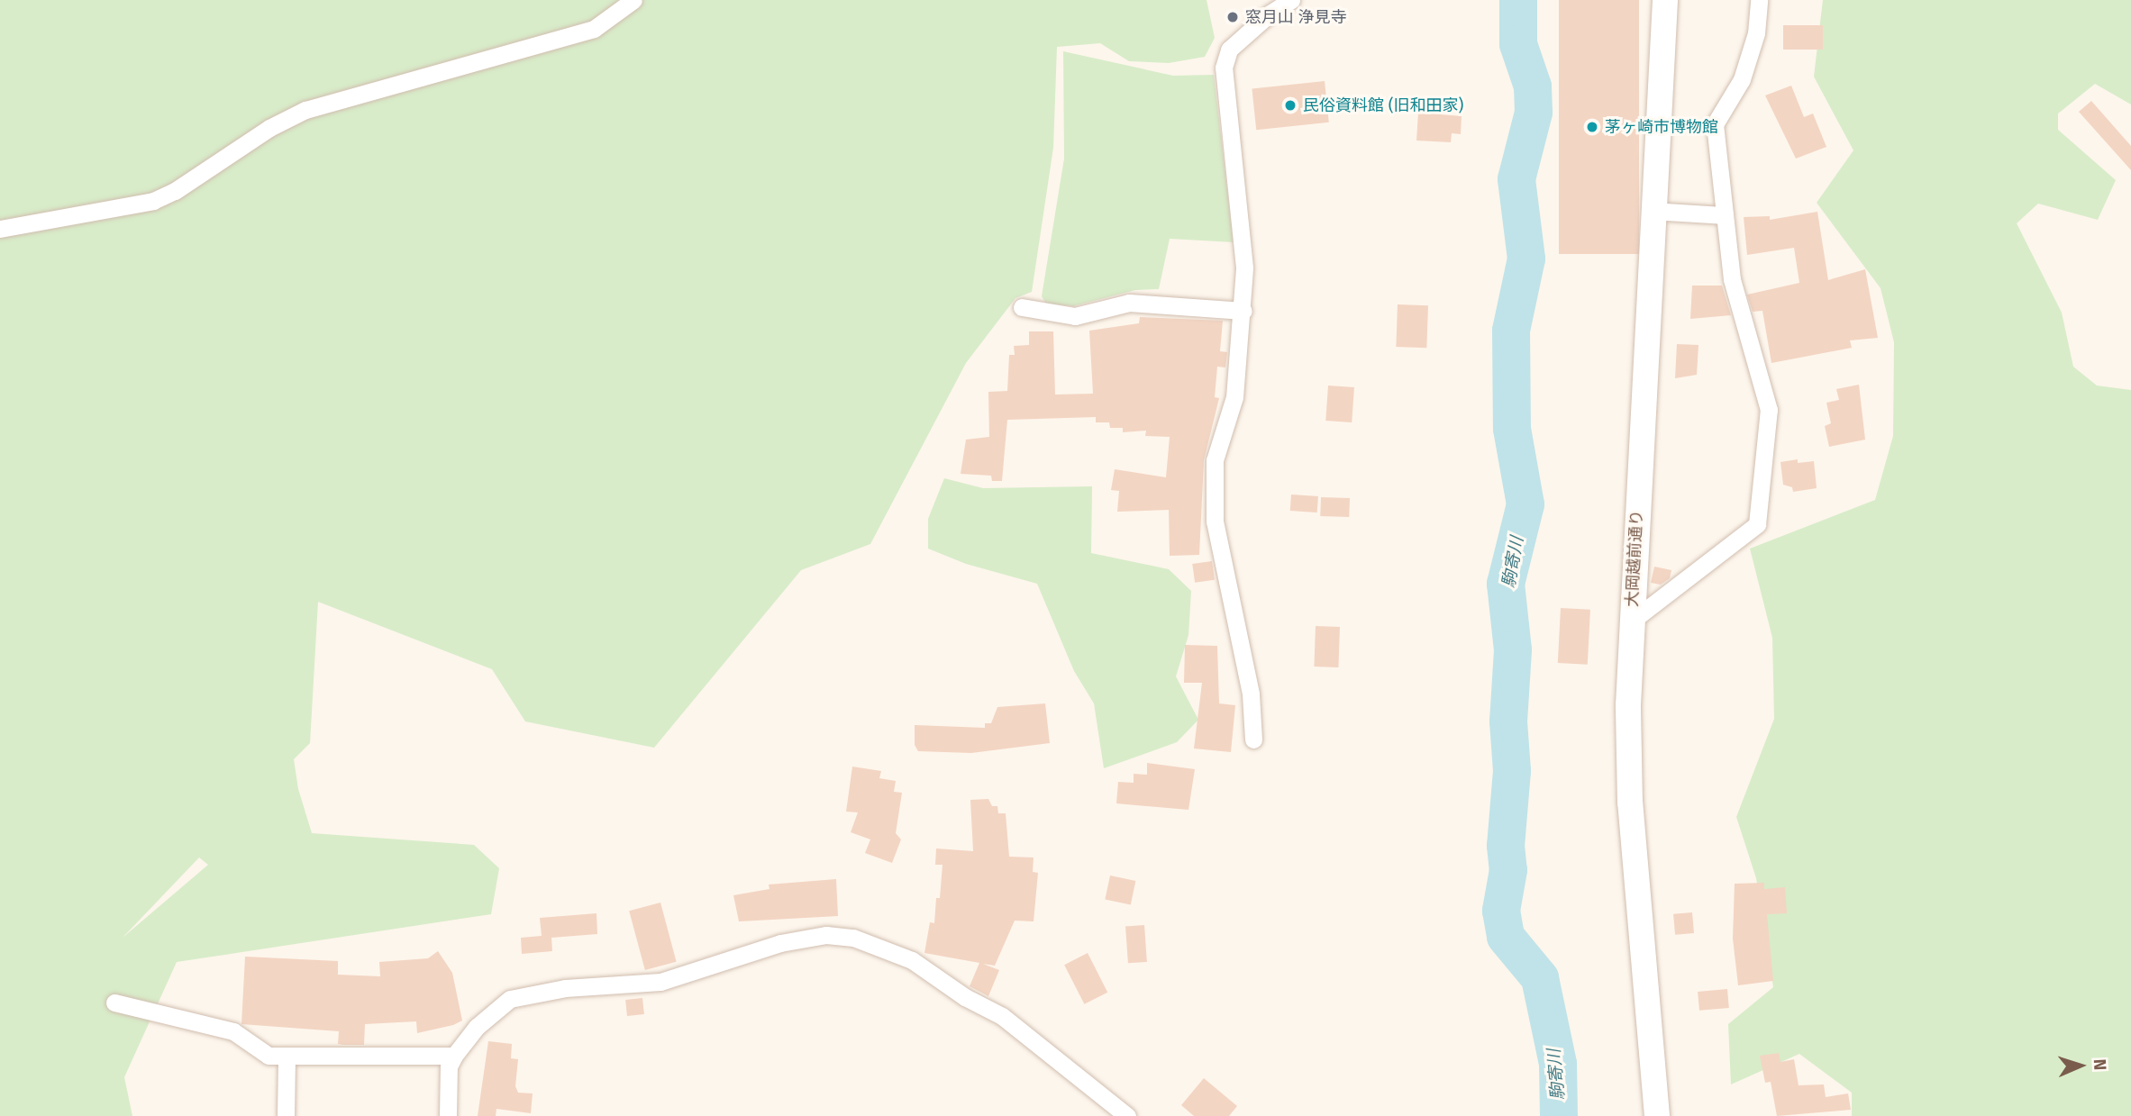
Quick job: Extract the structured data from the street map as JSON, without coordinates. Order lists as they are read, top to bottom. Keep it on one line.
{"streets":{"street":["大岡越前通り"]},"water":["駒寄川"],"places":["窓月山 浄見寺","民俗資料館 (旧和田家)","茅ヶ崎市博物館"],"north":"right"}
